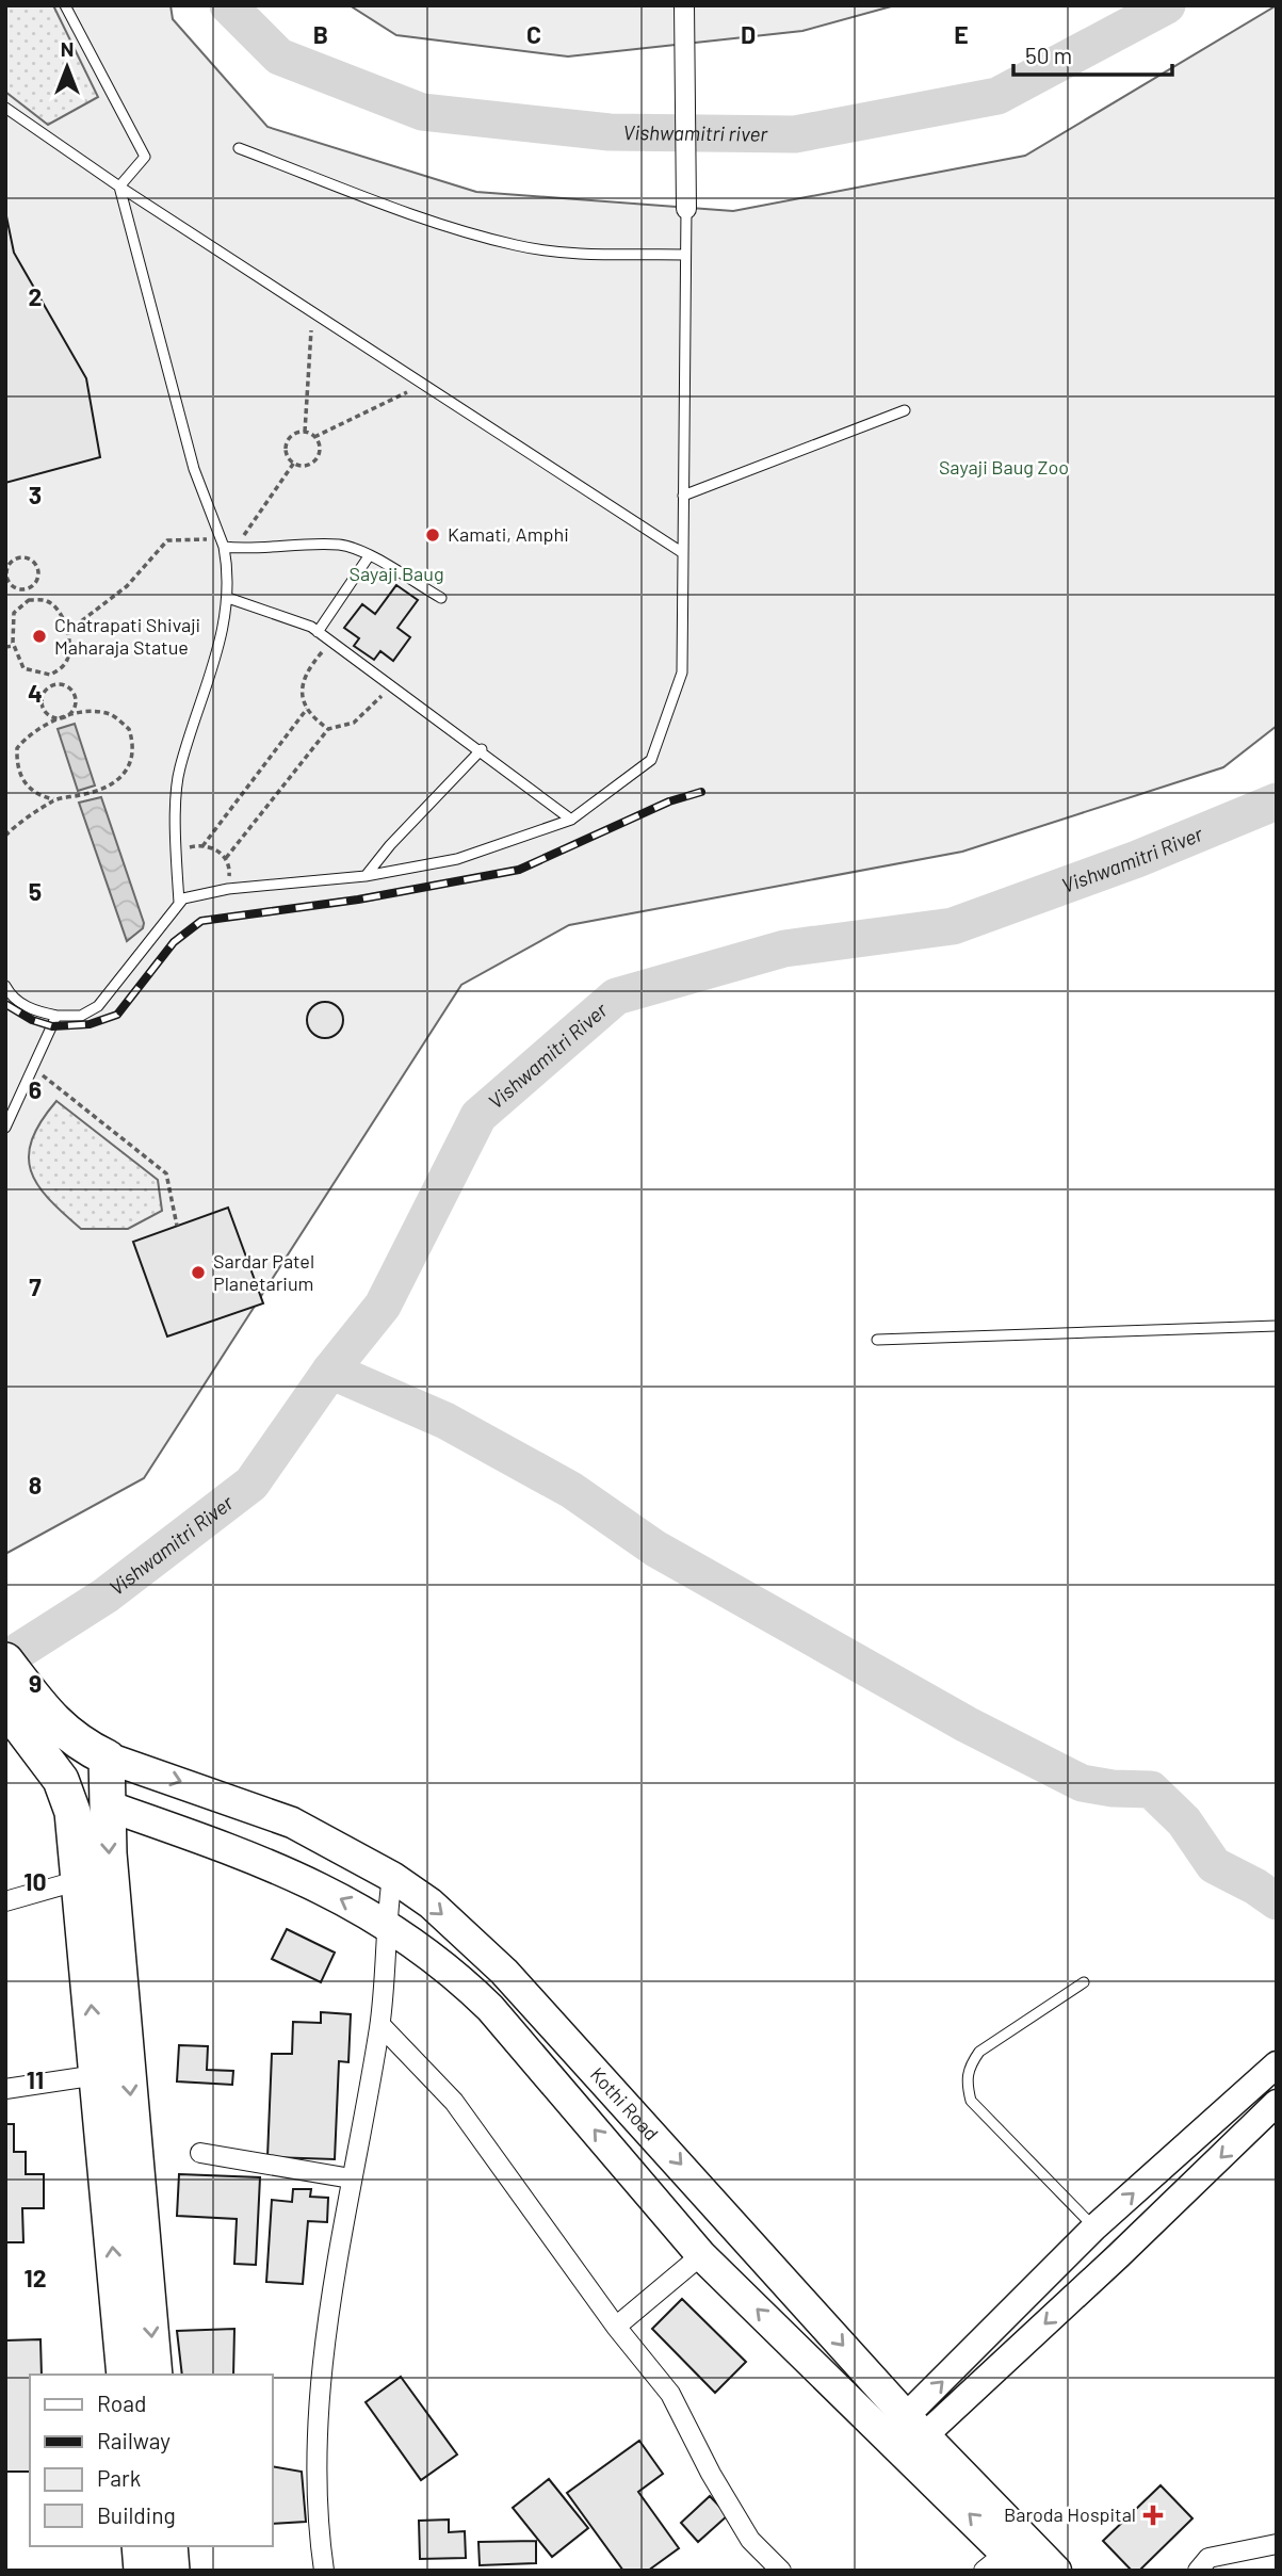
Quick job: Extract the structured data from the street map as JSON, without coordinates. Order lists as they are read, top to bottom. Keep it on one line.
{"streets":{"main road":["Kothi Road"]},"water":["Vishwamitri river","Vishwamitri River"],"parks":["Sayaji Baug Zoo","Sayaji Baug"],"places":{"other":["Kamati, Amphi","Chatrapati Shivaji Maharaja Statue","Sardar Patel Planetarium"],"health":["Baroda Hospital"]},"legend":["Road","Railway","Park","Building"],"scale_bar":"50 m","north":"top","grid":{"columns":["B","C","D","E"],"rows":["2","3","4","5","6","7","8","9","10","11","12"]}}
